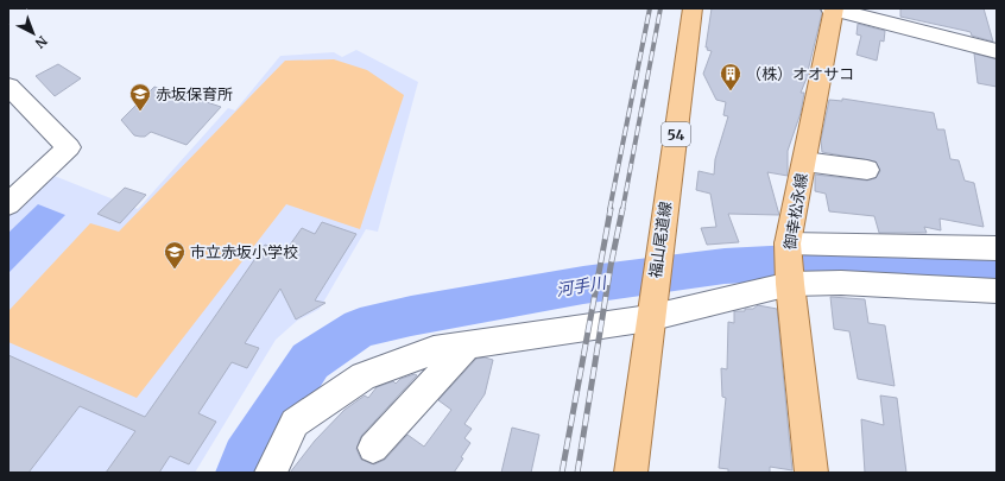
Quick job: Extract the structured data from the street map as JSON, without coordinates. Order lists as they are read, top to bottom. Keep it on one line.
{"streets":{"main road":["54","御幸松永線","福山尾道線"]},"water":["河手川"],"places":{"building":["（株）オオサコ"],"school or university":["赤坂保育所","市立赤坂小学校"]},"north":"bottom right"}
